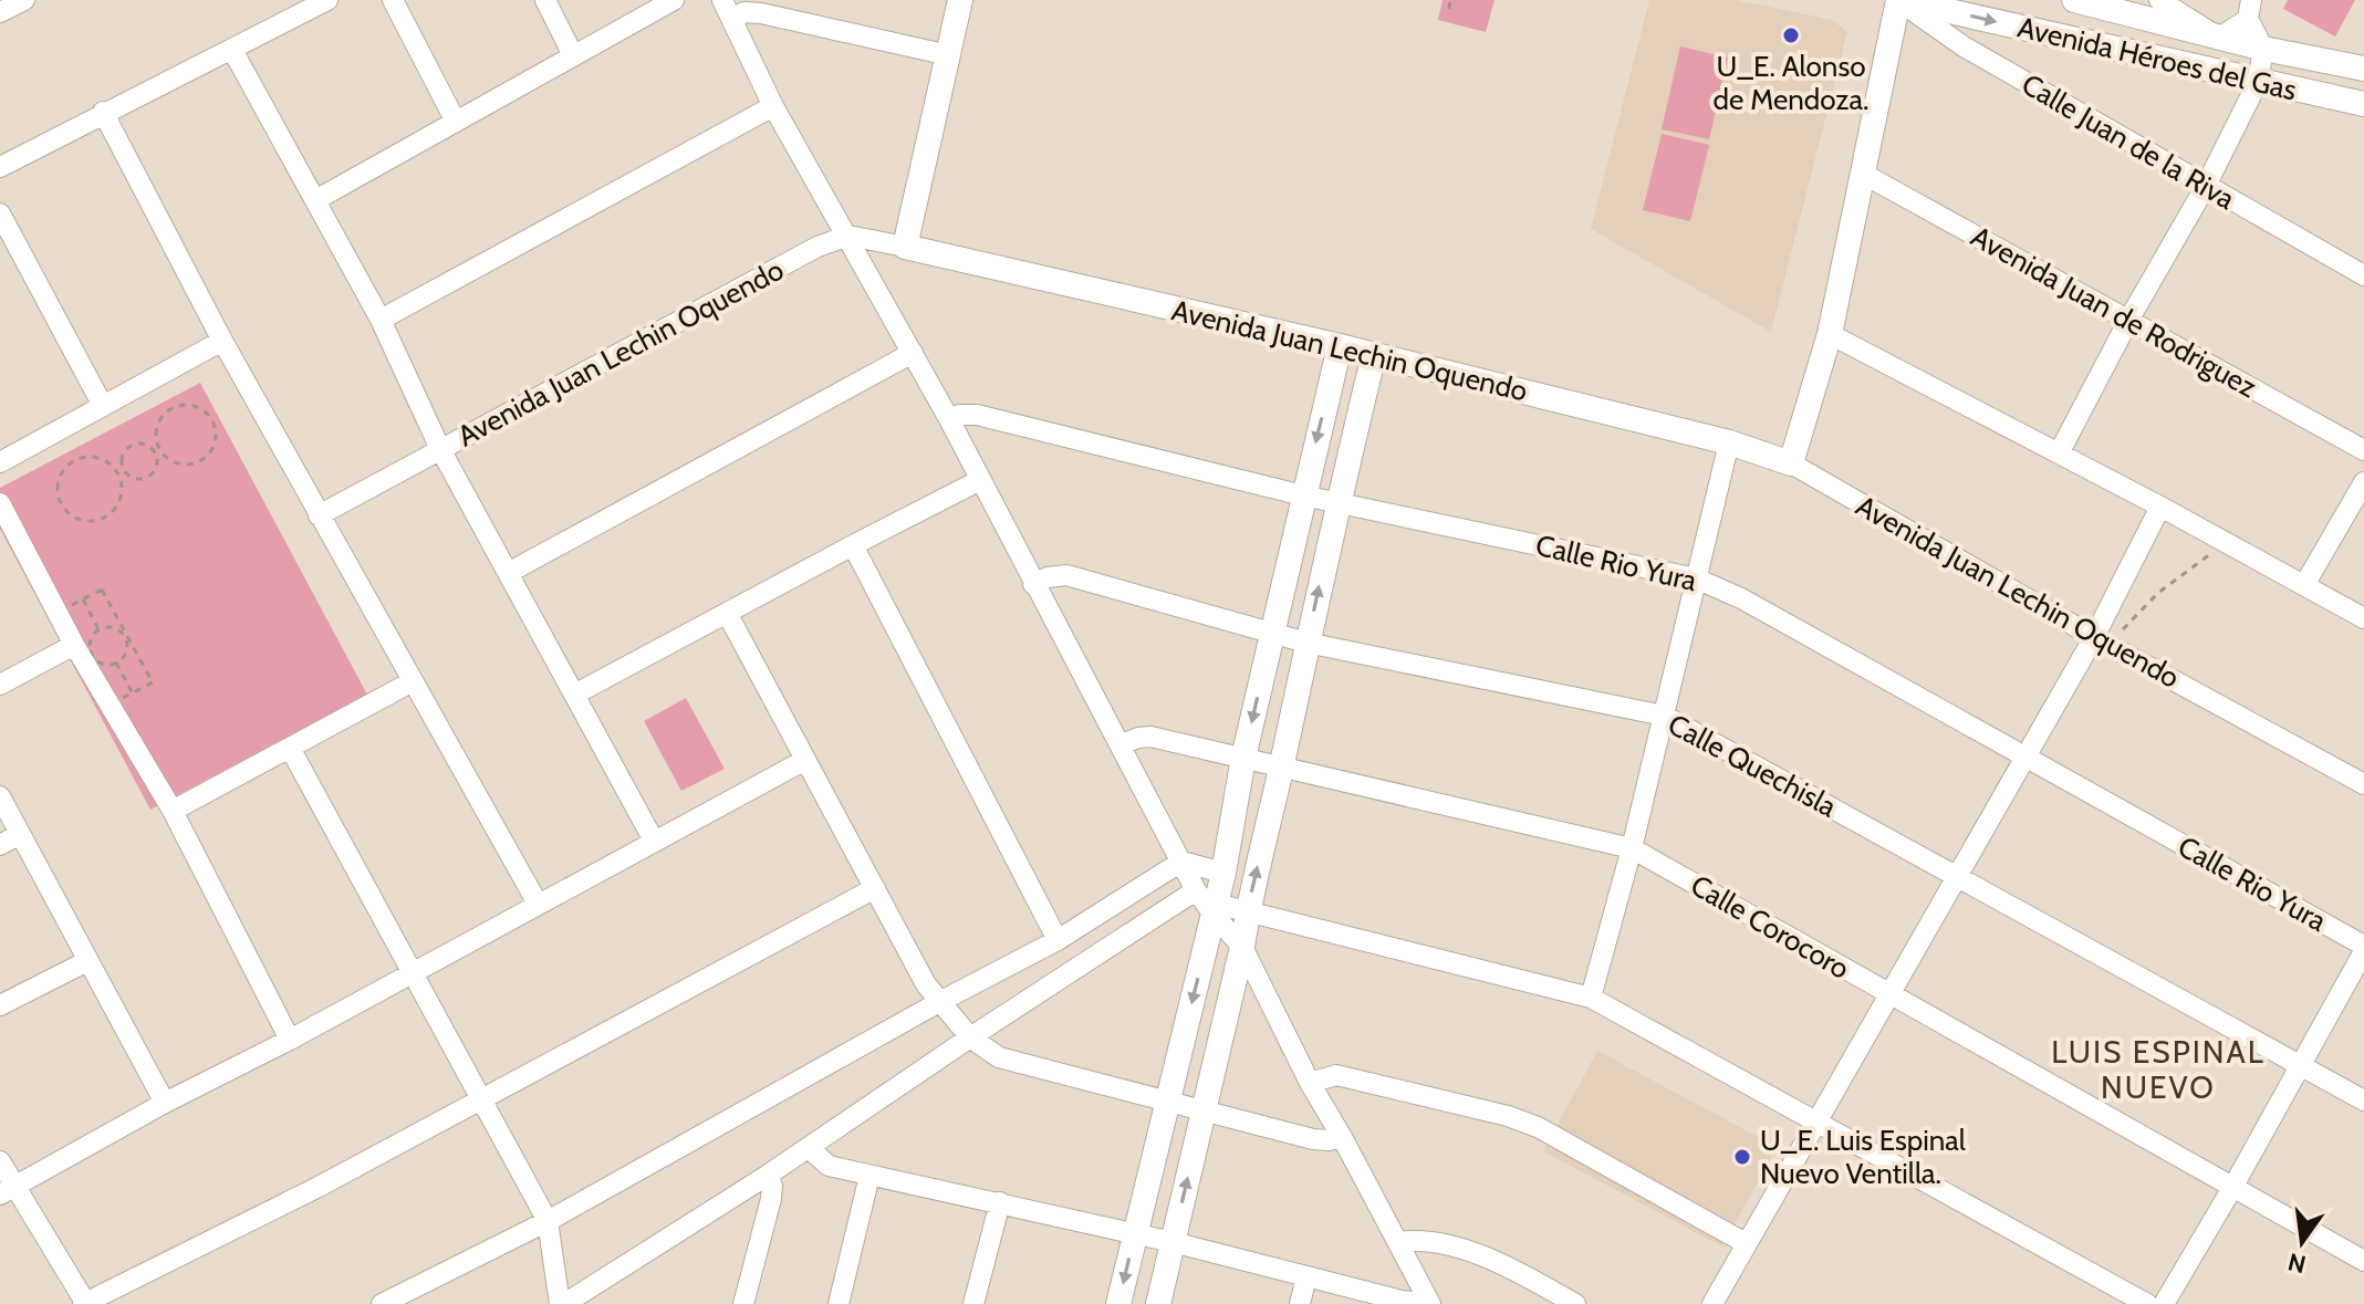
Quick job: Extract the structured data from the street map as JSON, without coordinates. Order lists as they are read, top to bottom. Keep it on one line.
{"streets":{"street":["Avenida Héroes del Gas","Calle Juan de la Riva","Avenida Juan de Rodriguez","Avenida Juan Lechin Oquendo","Calle Rio Yura","Calle Quechisla","Calle Corocoro"]},"crossings":[["Avenida Héroes del Gas","Calle Juan de la Riva"]],"districts":["LUIS ESPINAL NUEVO"],"places":["U_E. Alonso de Mendoza.","U_E. Luis Espinal Nuevo Ventilla."],"north":"bottom"}
